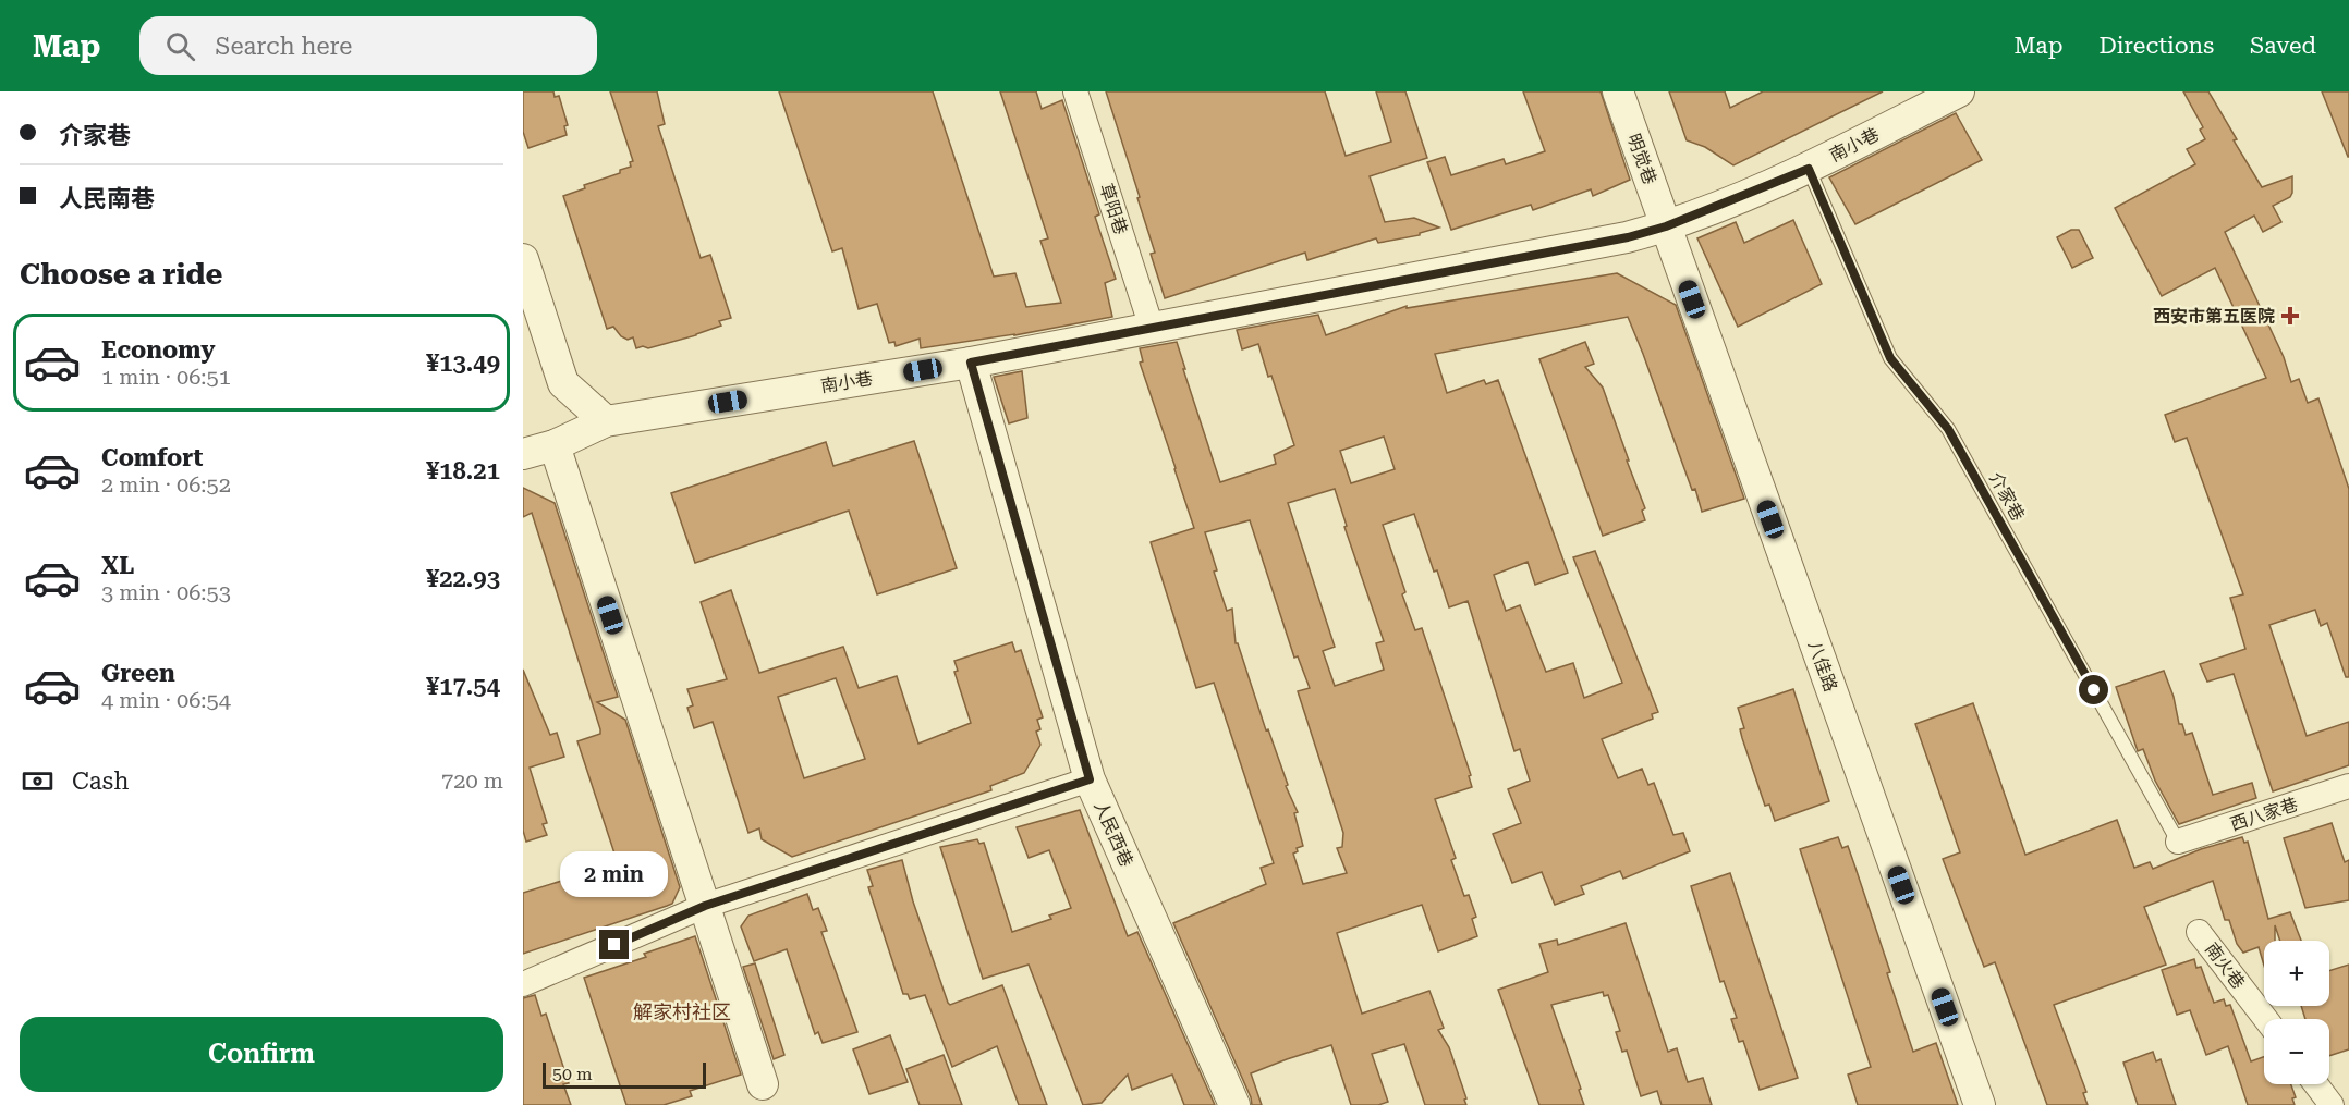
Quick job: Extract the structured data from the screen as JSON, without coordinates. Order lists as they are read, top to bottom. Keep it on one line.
{"streets":{"street":["南小巷","明觉巷","草阳巷","八佳路","西八家巷","人民西巷","南火巷"],"lane":["介家巷"]},"crossings":[["南小巷","明觉巷"],["南小巷","草阳巷"],["南小巷","介家巷"],["南小巷","八佳路"],["南小巷","人民西巷"],["明觉巷","八佳路"],["介家巷","西八家巷"]],"districts":["解家村社区"],"places":{"health":["西安市第五医院"]},"scale_bar":"50 m","page":{"header":"Map","search":"Search here","nav":["Map","Directions","Saved"],"banner":["介家巷","人民南巷"],"heading":"Choose a ride","list":[{"name":"Economy","note":"1 min · 06:51","value":"¥13.49"},{"name":"Comfort","note":"2 min · 06:52","value":"¥18.21"},{"name":"XL","note":"3 min · 06:53","value":"¥22.93"},{"name":"Green","note":"4 min · 06:54","value":"¥17.54"}],"pay":["Cash","720 m"],"bubble":"2 min","map_buttons":["+","−"],"buttons":"Confirm","scale":"50 m"}}
